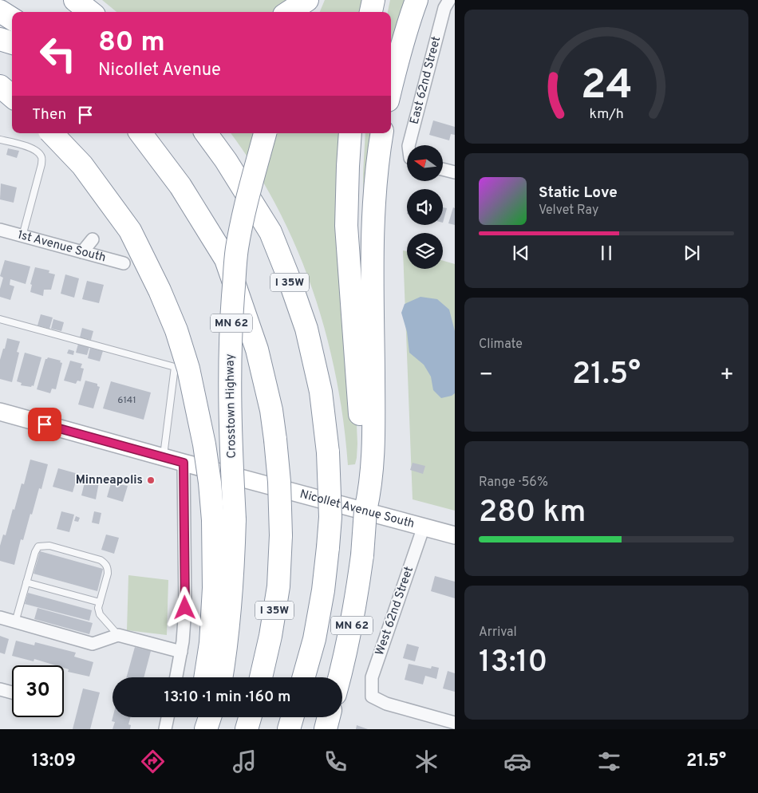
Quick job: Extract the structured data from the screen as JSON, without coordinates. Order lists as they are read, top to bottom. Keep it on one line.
{"streets":{"highway":["I 35W","MN 62","Crosstown Highway"],"main road":["Nicollet Avenue South"],"street":["East 62nd Street","1st Avenue South","West 62nd Street"]},"crossings":[["Nicollet Avenue South","West 62nd Street"]],"places":["Minneapolis"],"house_numbers":["6141"],"north":"left","page":{"turn":["80 m","Nicollet Avenue"],"then":"Then","song":["Static Love","Velvet Ray"],"tile":["Climate",["Range · 56%","280 km"],["Arrival","13:10"]],"heat":["−","21.5°","+"],"limit":"30","trip":"13:10 · 1 min · 160 m","tabs":["13:09","21.5°"],"gauge":["24","km/h"]}}
